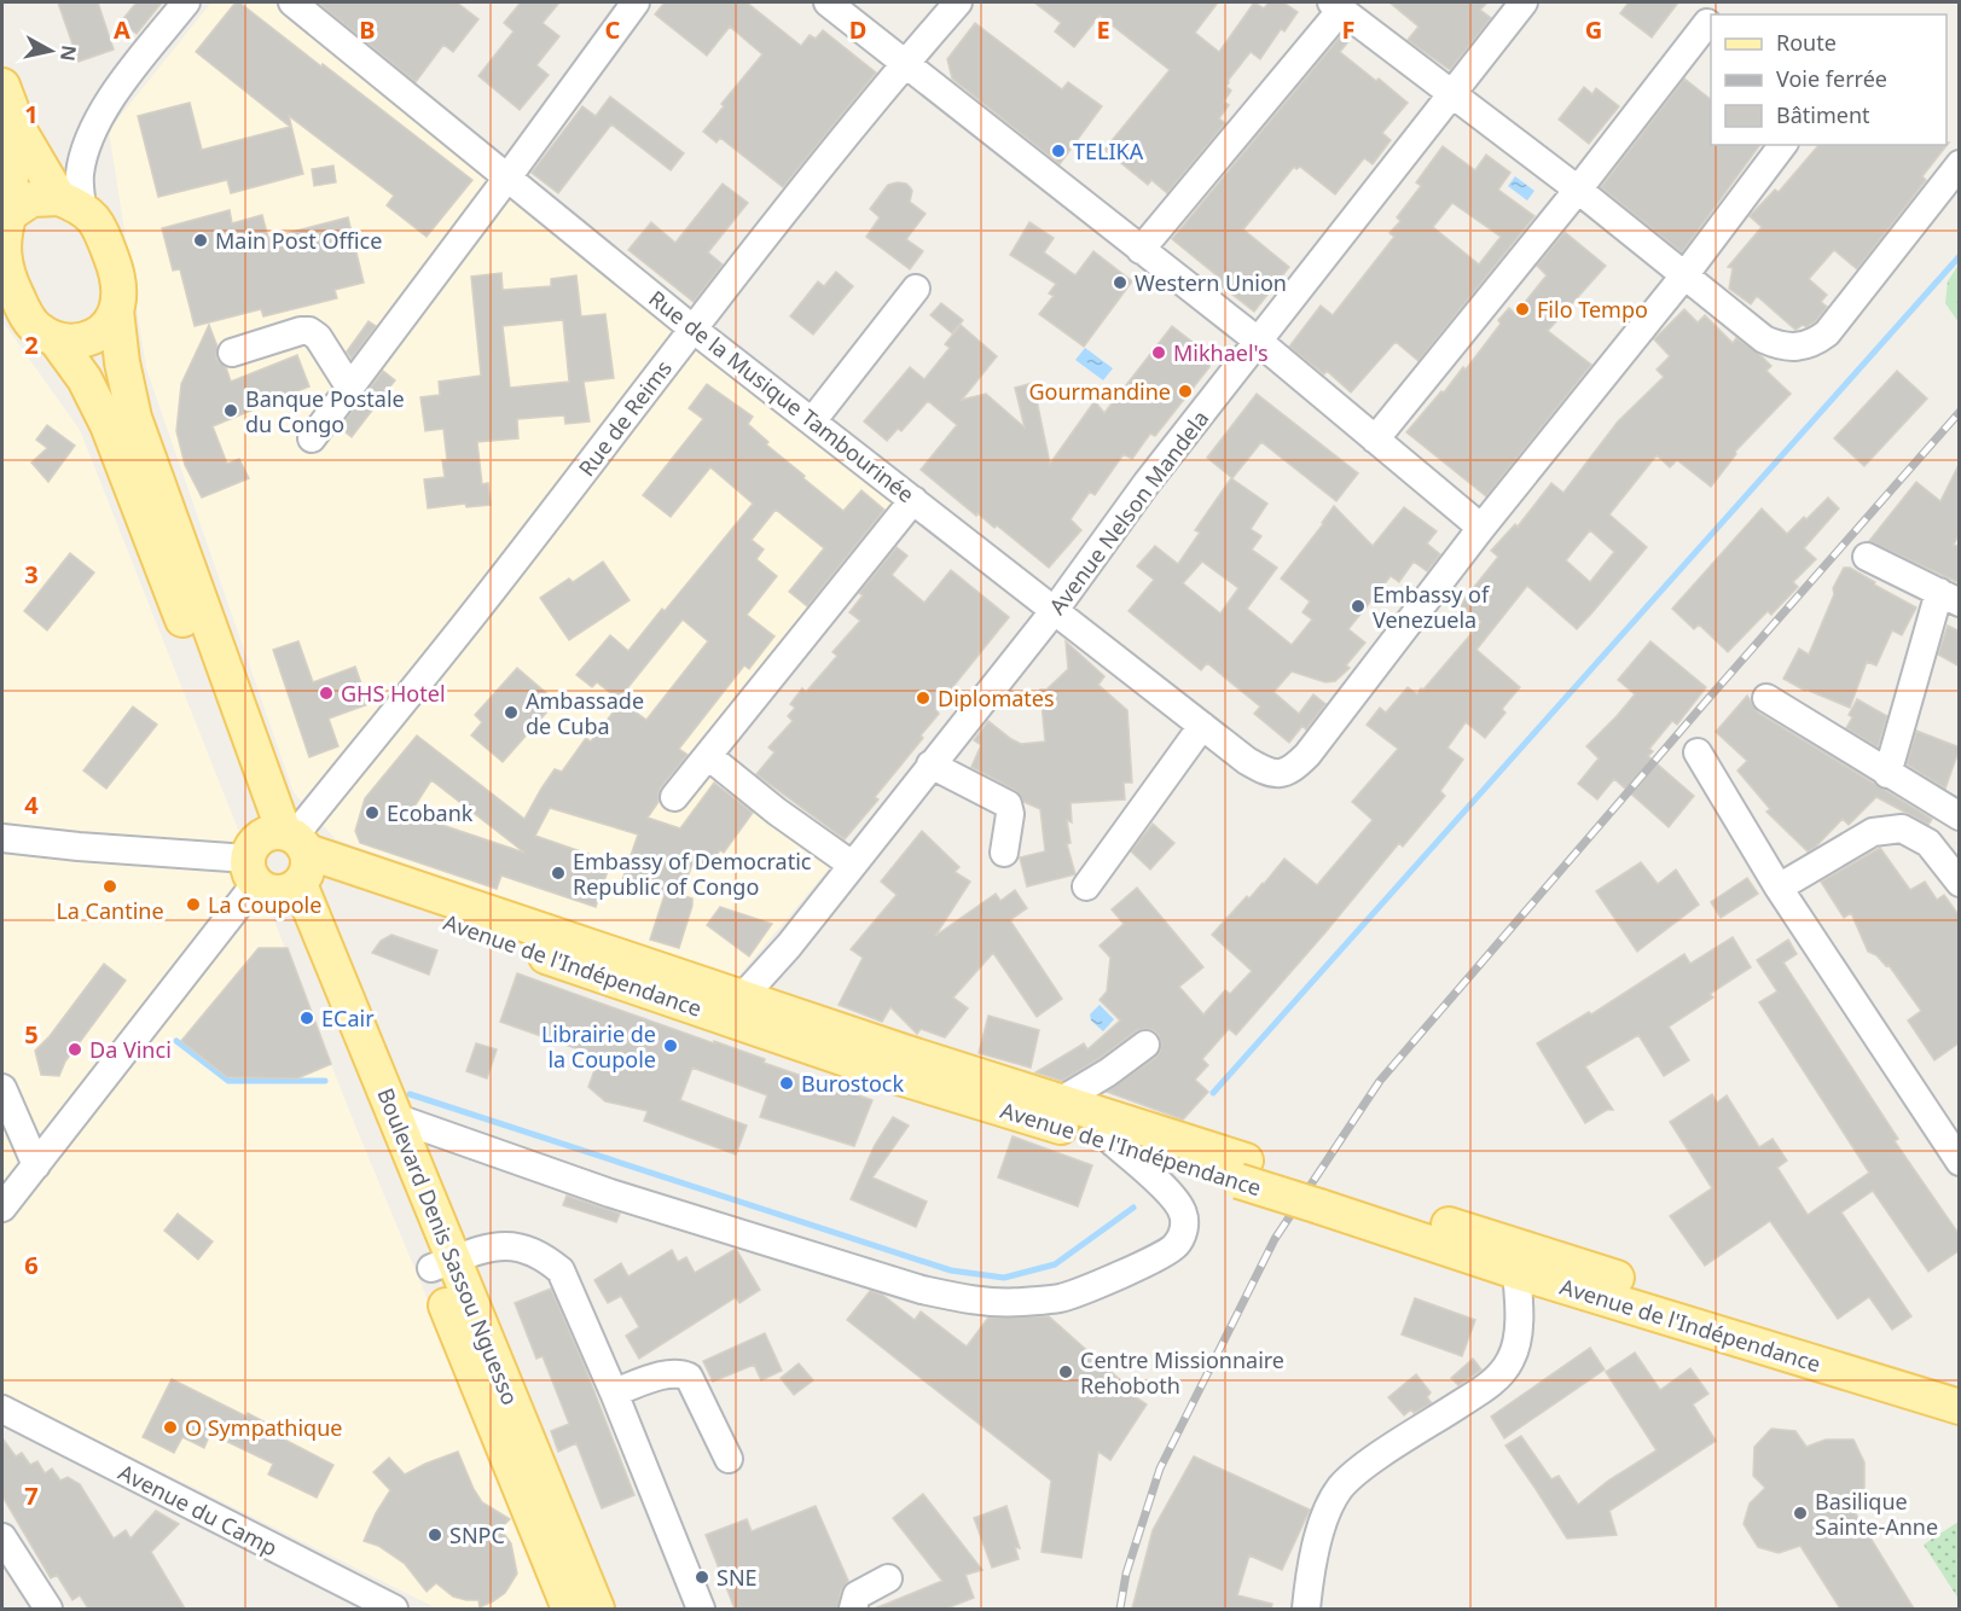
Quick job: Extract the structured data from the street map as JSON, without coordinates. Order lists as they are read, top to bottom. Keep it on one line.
{"streets":{"main road":["Avenue de l'Indépendance","Boulevard Denis Sassou Nguesso"],"street":["Rue de la Musique Tambourinée","Rue de Reims","Avenue Nelson Mandela","Avenue du Camp"]},"crossings":[["Rue de la Musique Tambourinée","Rue de Reims"],["Rue de la Musique Tambourinée","Avenue Nelson Mandela"],["Rue de Reims","Avenue de l'Indépendance"],["Rue de Reims","Boulevard Denis Sassou Nguesso"],["Avenue Nelson Mandela","Avenue de l'Indépendance"],["Avenue de l'Indépendance","Boulevard Denis Sassou Nguesso"]],"places":["TELIKA","Main Post Office","Western Union","Filo Tempo","Mikhael's","Gourmandine","Banque Postale du Congo","Embassy of Venezuela","GHS Hotel","Diplomates","Ambassade de Cuba","Ecobank","Embassy of Democratic Republic of Congo","La Cantine","La Coupole","ECair","Librairie de la Coupole","Da Vinci","Burostock","Centre Missionnaire Rehoboth","O Sympathique","Basilique Sainte-Anne","SNPC","SNE"],"legend":["Route","Voie ferrée","Bâtiment"],"north":"right","grid":{"columns":["A","B","C","D","E","F","G"],"rows":["1","2","3","4","5","6","7"]}}
